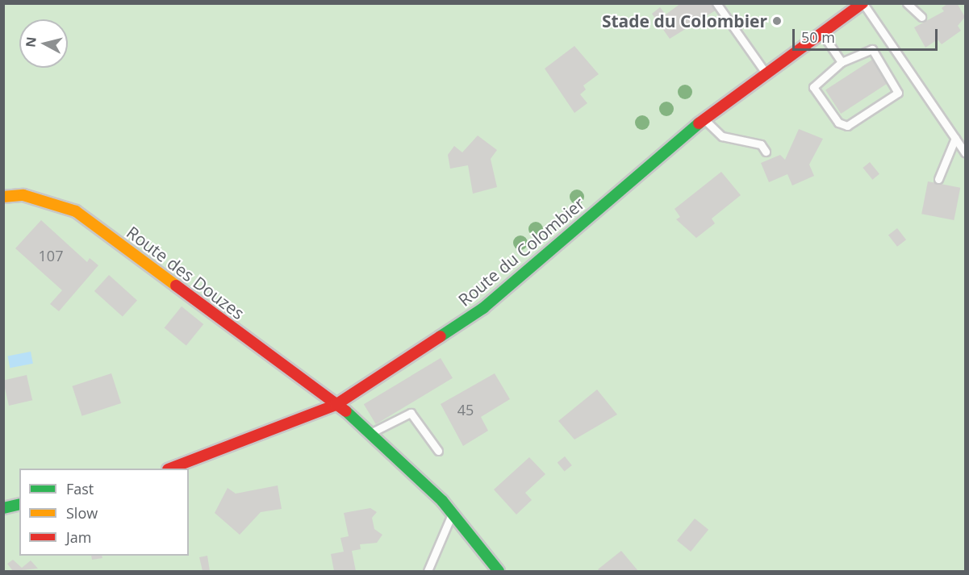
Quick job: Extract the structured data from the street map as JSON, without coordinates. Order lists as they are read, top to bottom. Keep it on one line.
{"streets":{"street":["Route du Colombier","Route des Douzes"]},"crossings":[["Route du Colombier","Route des Douzes"]],"places":["Stade du Colombier"],"house_numbers":["107","45"],"legend":["Fast","Slow","Jam"],"scale_bar":"50 m","north":"left"}
